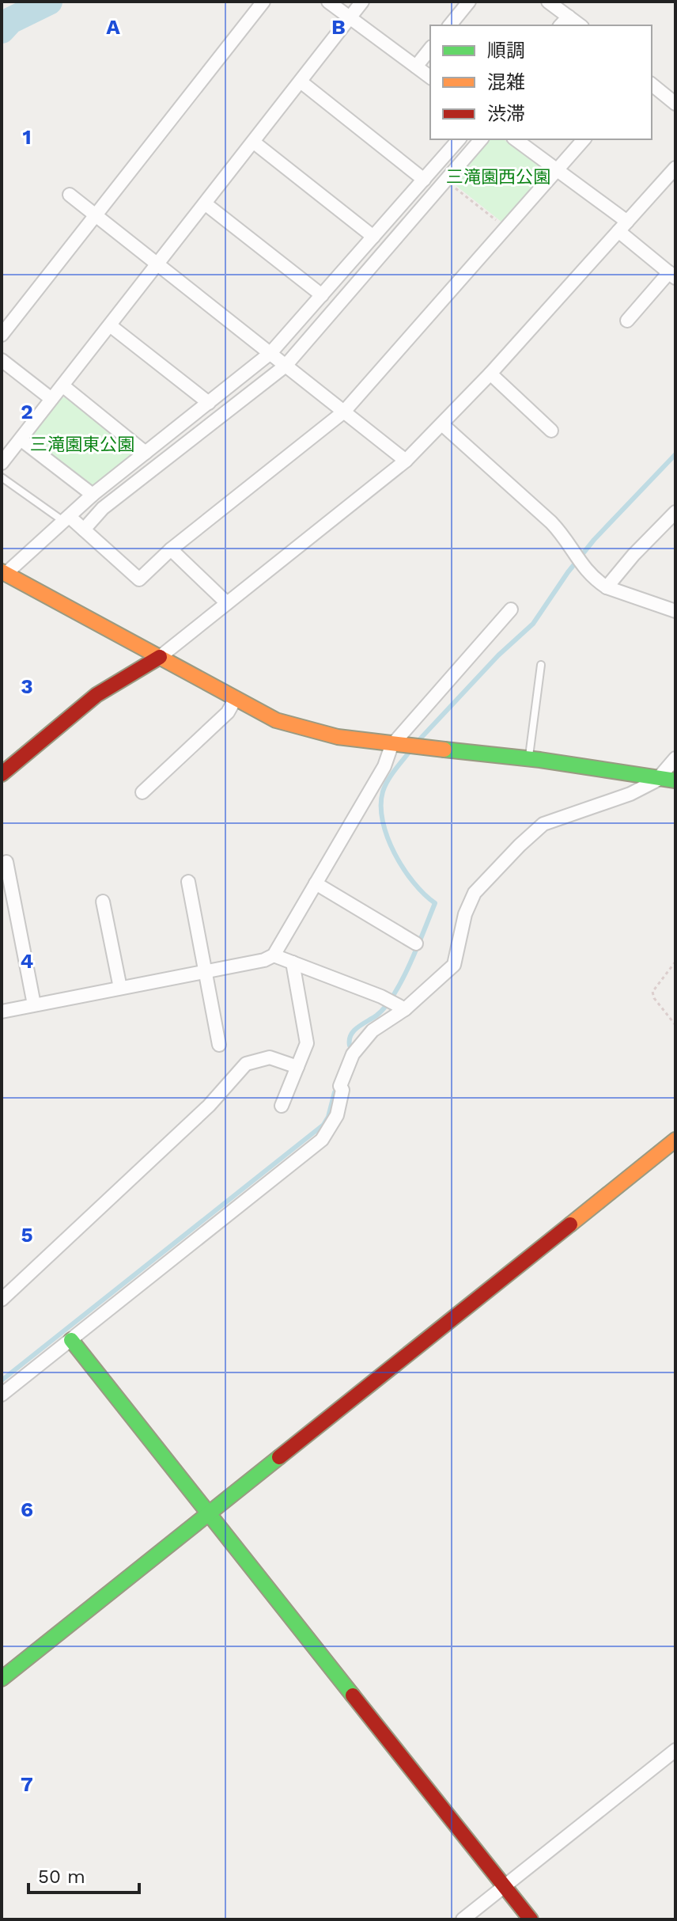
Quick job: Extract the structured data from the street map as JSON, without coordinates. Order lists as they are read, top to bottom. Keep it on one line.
{"parks":["三滝園西公園","三滝園東公園"],"legend":["順調","混雑","渋滞"],"scale_bar":"50 m","grid":{"columns":["A","B"],"rows":["1","2","3","4","5","6","7"]}}
